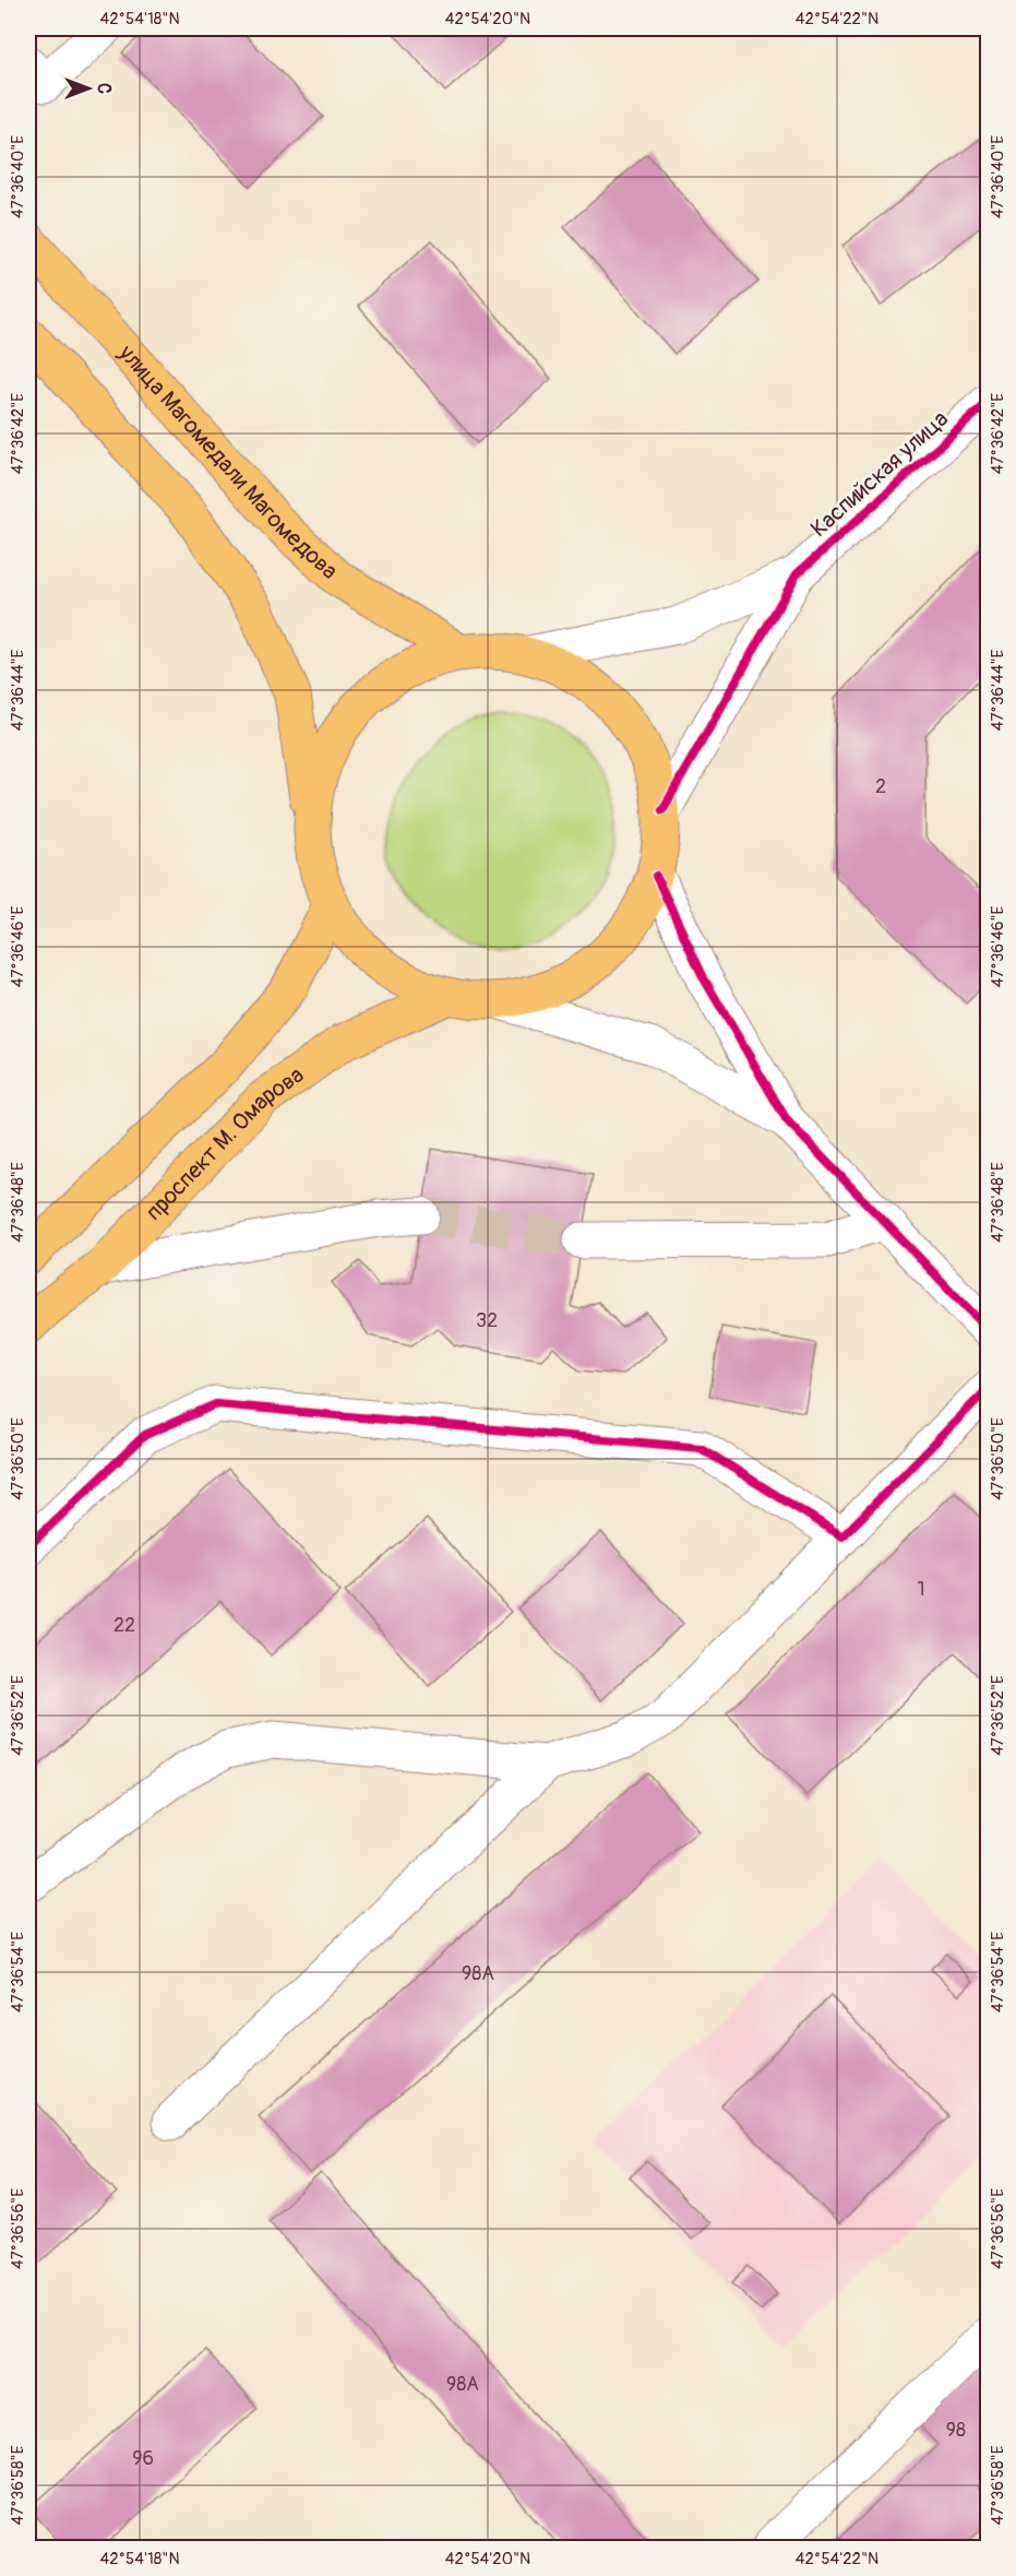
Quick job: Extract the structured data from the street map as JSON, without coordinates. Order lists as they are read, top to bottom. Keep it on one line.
{"streets":{"main road":["улица Магомедали Магомедова","проспект М. Омарова"],"street":["Каспийская улица"]},"house_numbers":["2","32","1","22","98А","98А","98","96"],"north":"right","coordinates":["42°54'18\"N","42°54'20\"N","42°54'22\"N","47°36'40\"E","47°36'42\"E","47°36'44\"E","47°36'46\"E","47°36'48\"E","47°36'50\"E","47°36'52\"E","47°36'54\"E","47°36'56\"E","47°36'58\"E"]}
